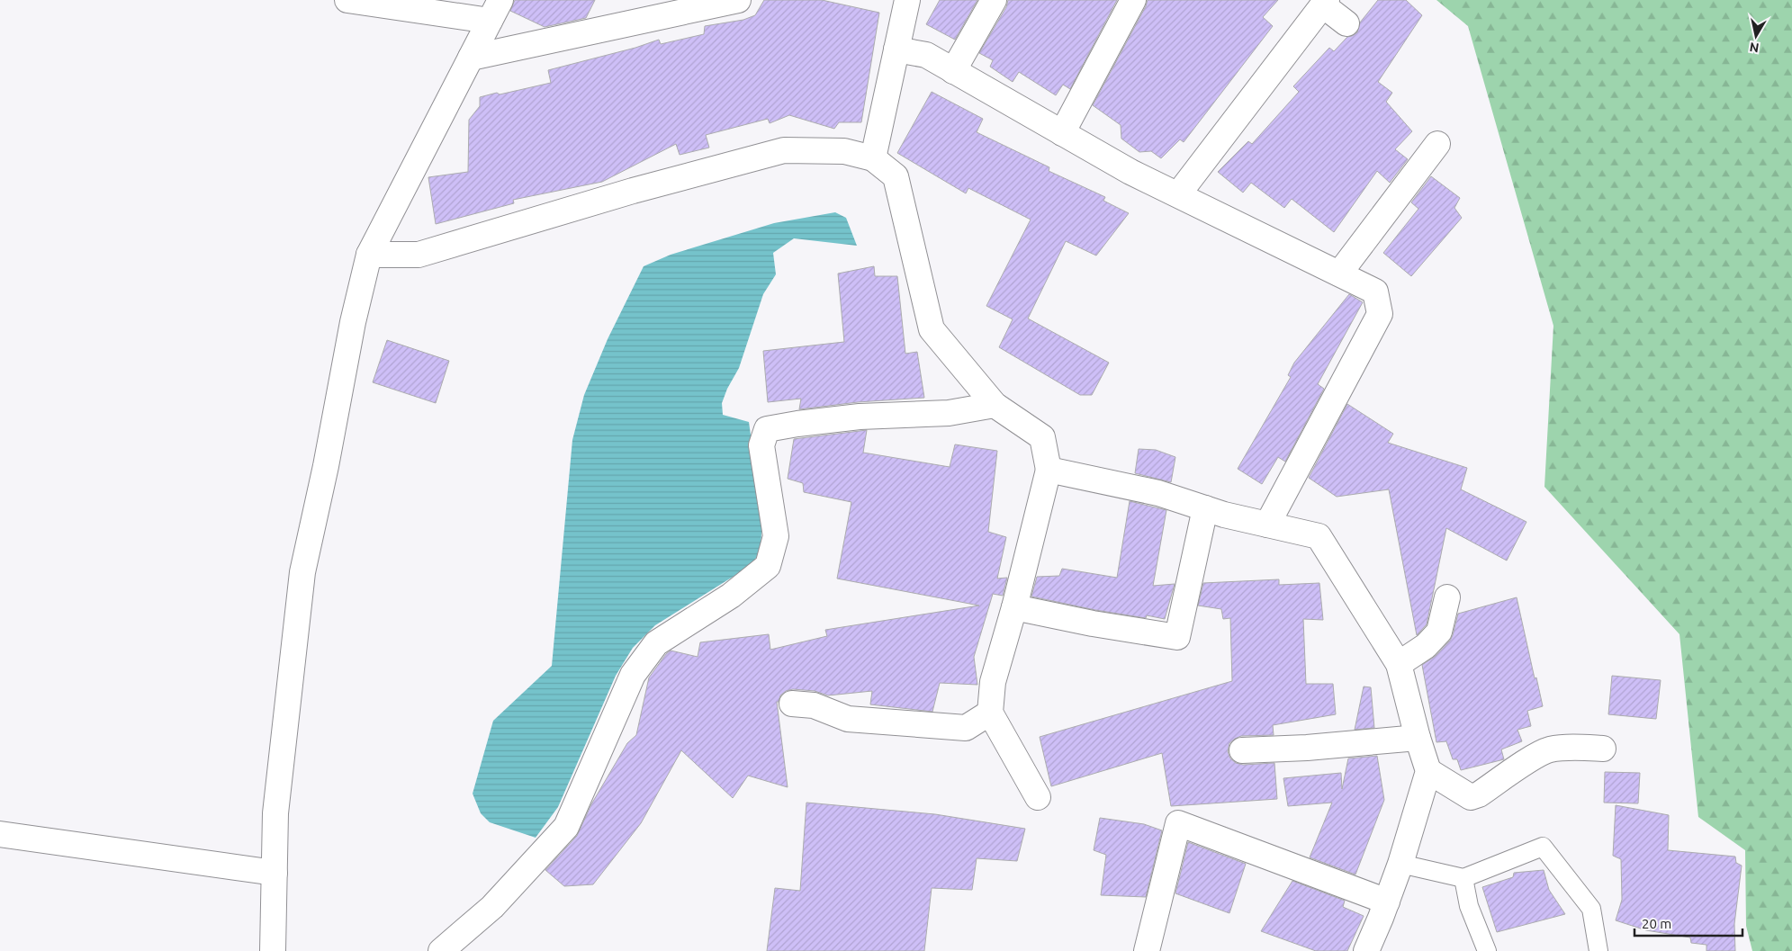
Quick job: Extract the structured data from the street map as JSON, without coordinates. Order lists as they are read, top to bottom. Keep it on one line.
{"scale_bar":"20 m","north":"bottom"}
